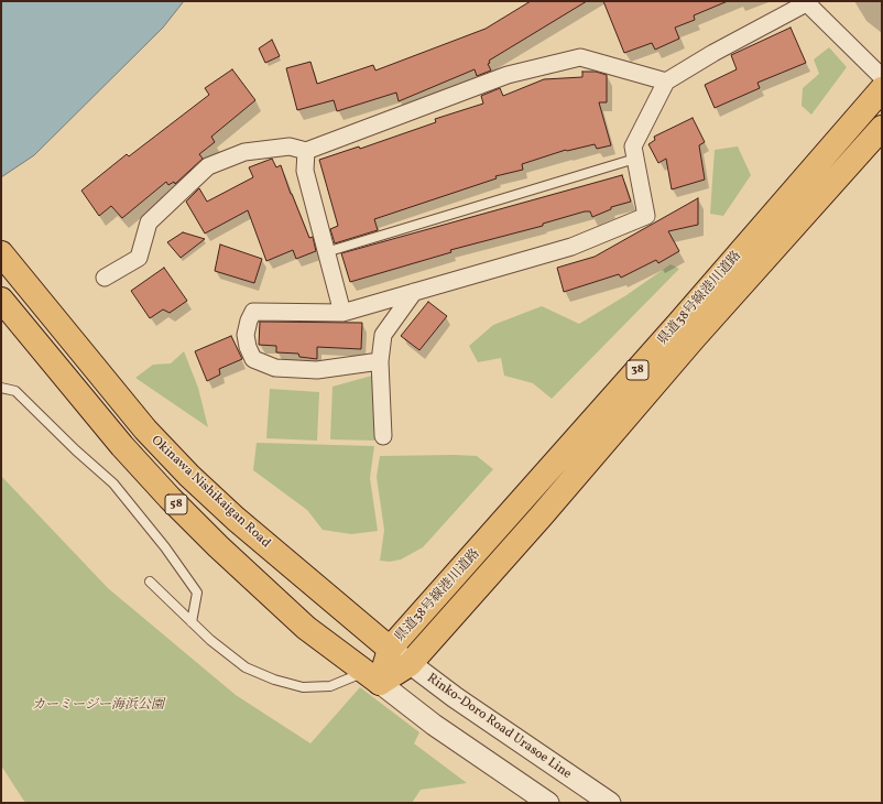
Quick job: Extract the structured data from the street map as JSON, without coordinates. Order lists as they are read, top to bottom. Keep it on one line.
{"streets":{"main road":["県道38号線港川道路","38","Okinawa Nishikaigan Road","58"],"street":["Rinko-Doro Road Urasoe Line"]},"crossings":[["県道38号線港川道路","Okinawa Nishikaigan Road"],["県道38号線港川道路","Rinko-Doro Road Urasoe Line"],["Okinawa Nishikaigan Road","Rinko-Doro Road Urasoe Line"]],"parks":["カーミージー海浜公園"]}
